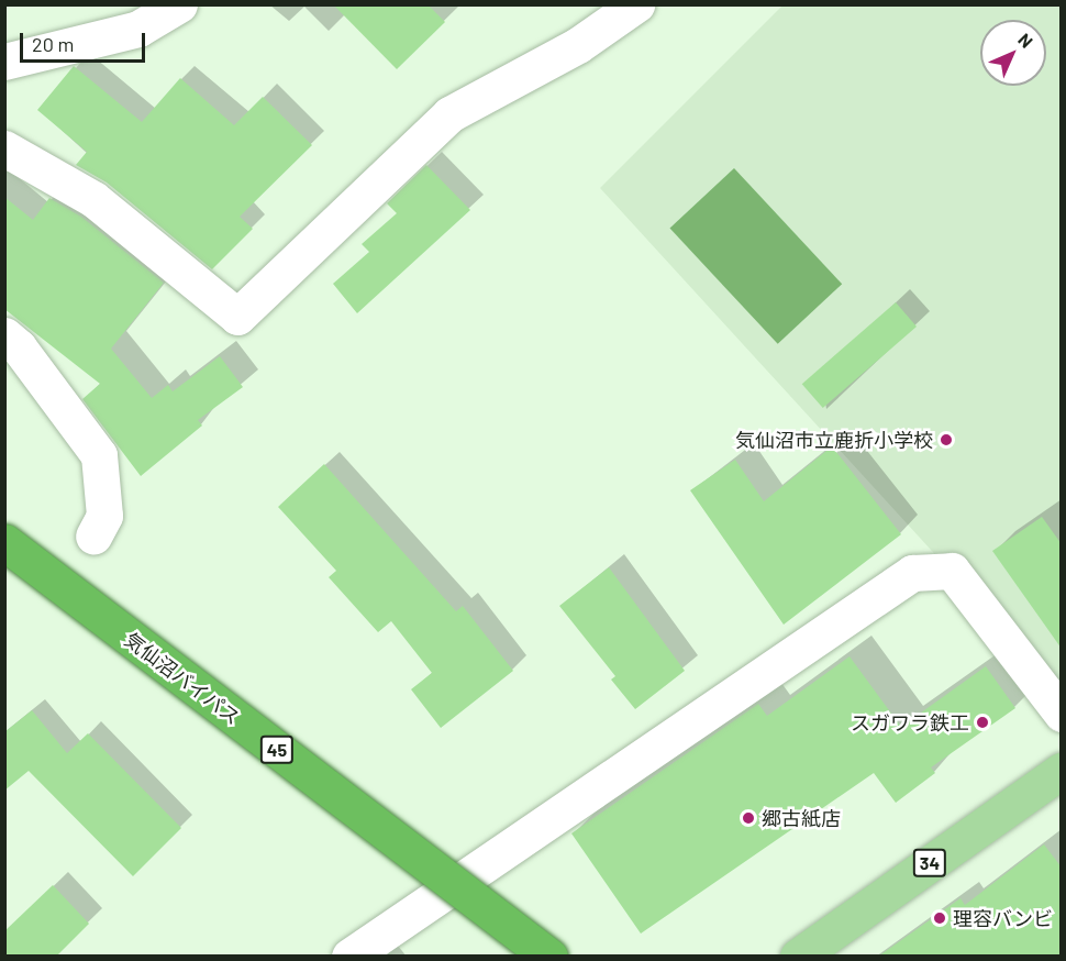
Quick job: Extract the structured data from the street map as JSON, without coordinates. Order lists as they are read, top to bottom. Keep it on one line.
{"streets":{"highway":["気仙沼バイパス","45"],"main road":["34"]},"places":["気仙沼市立鹿折小学校","スガワラ鉄工","郷古紙店","理容バンビ"],"scale_bar":"20 m","north":"top right"}
